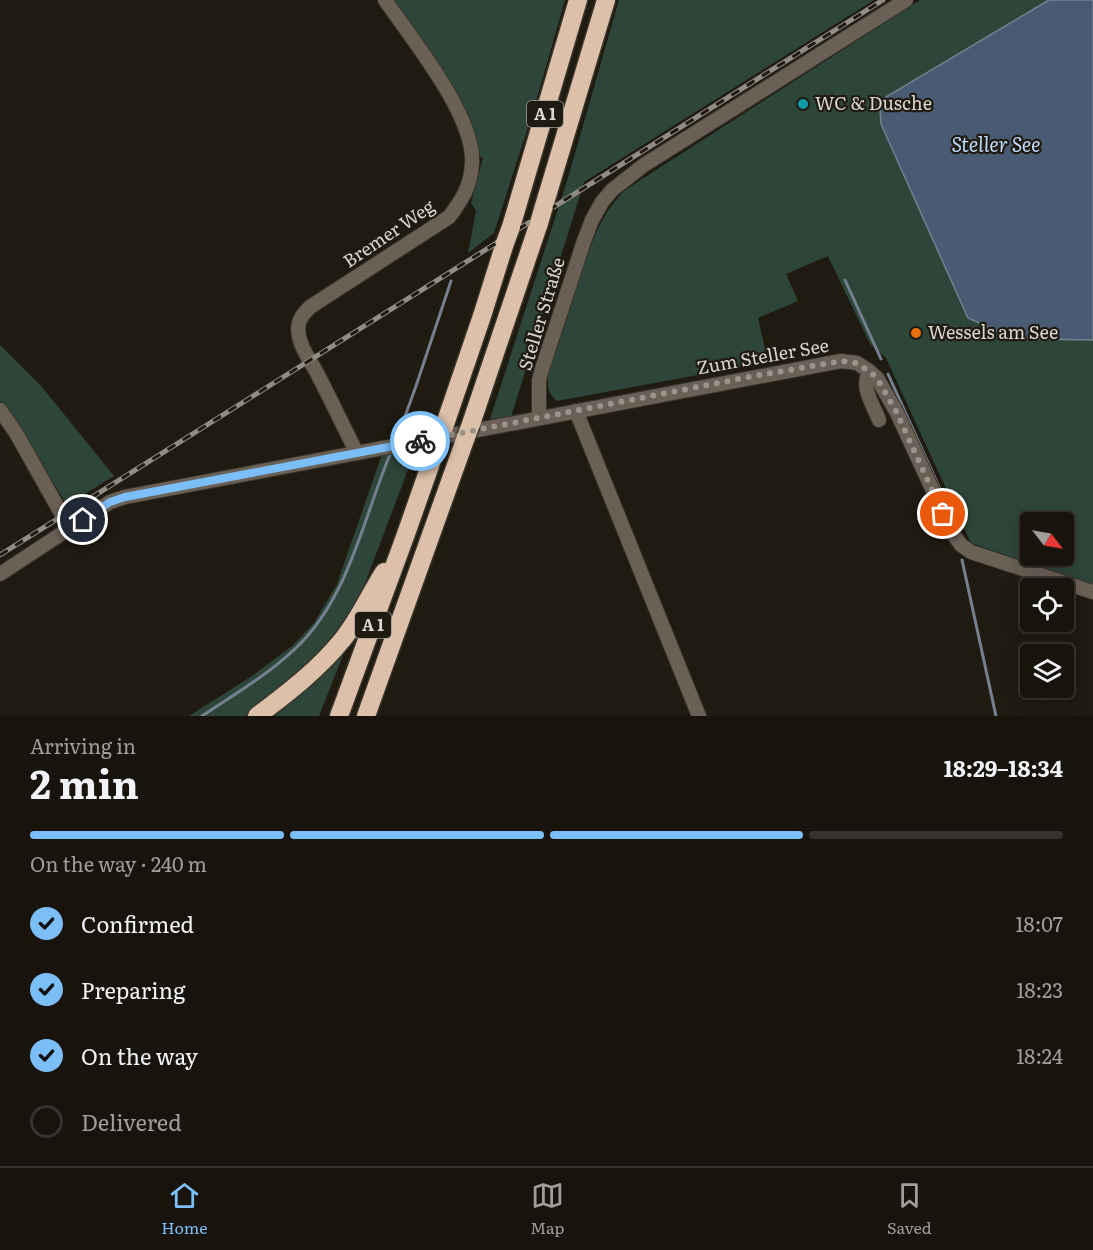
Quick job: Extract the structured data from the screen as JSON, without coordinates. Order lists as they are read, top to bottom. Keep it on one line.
{"streets":{"highway":["A 1"],"street":["Bremer Weg","Steller Straße","Zum Steller See"]},"water":["Steller See"],"places":["WC & Dusche","Wessels am See"],"north":"bottom right","page":{"heading":["2 min","Arriving in","18:29–18:34"],"bar":"On the way · 240 m","list":[["Confirmed","18:07"],["Preparing","18:23"],["On the way","18:24"],"Delivered"],"tabs":["Home","Map","Saved"]}}
